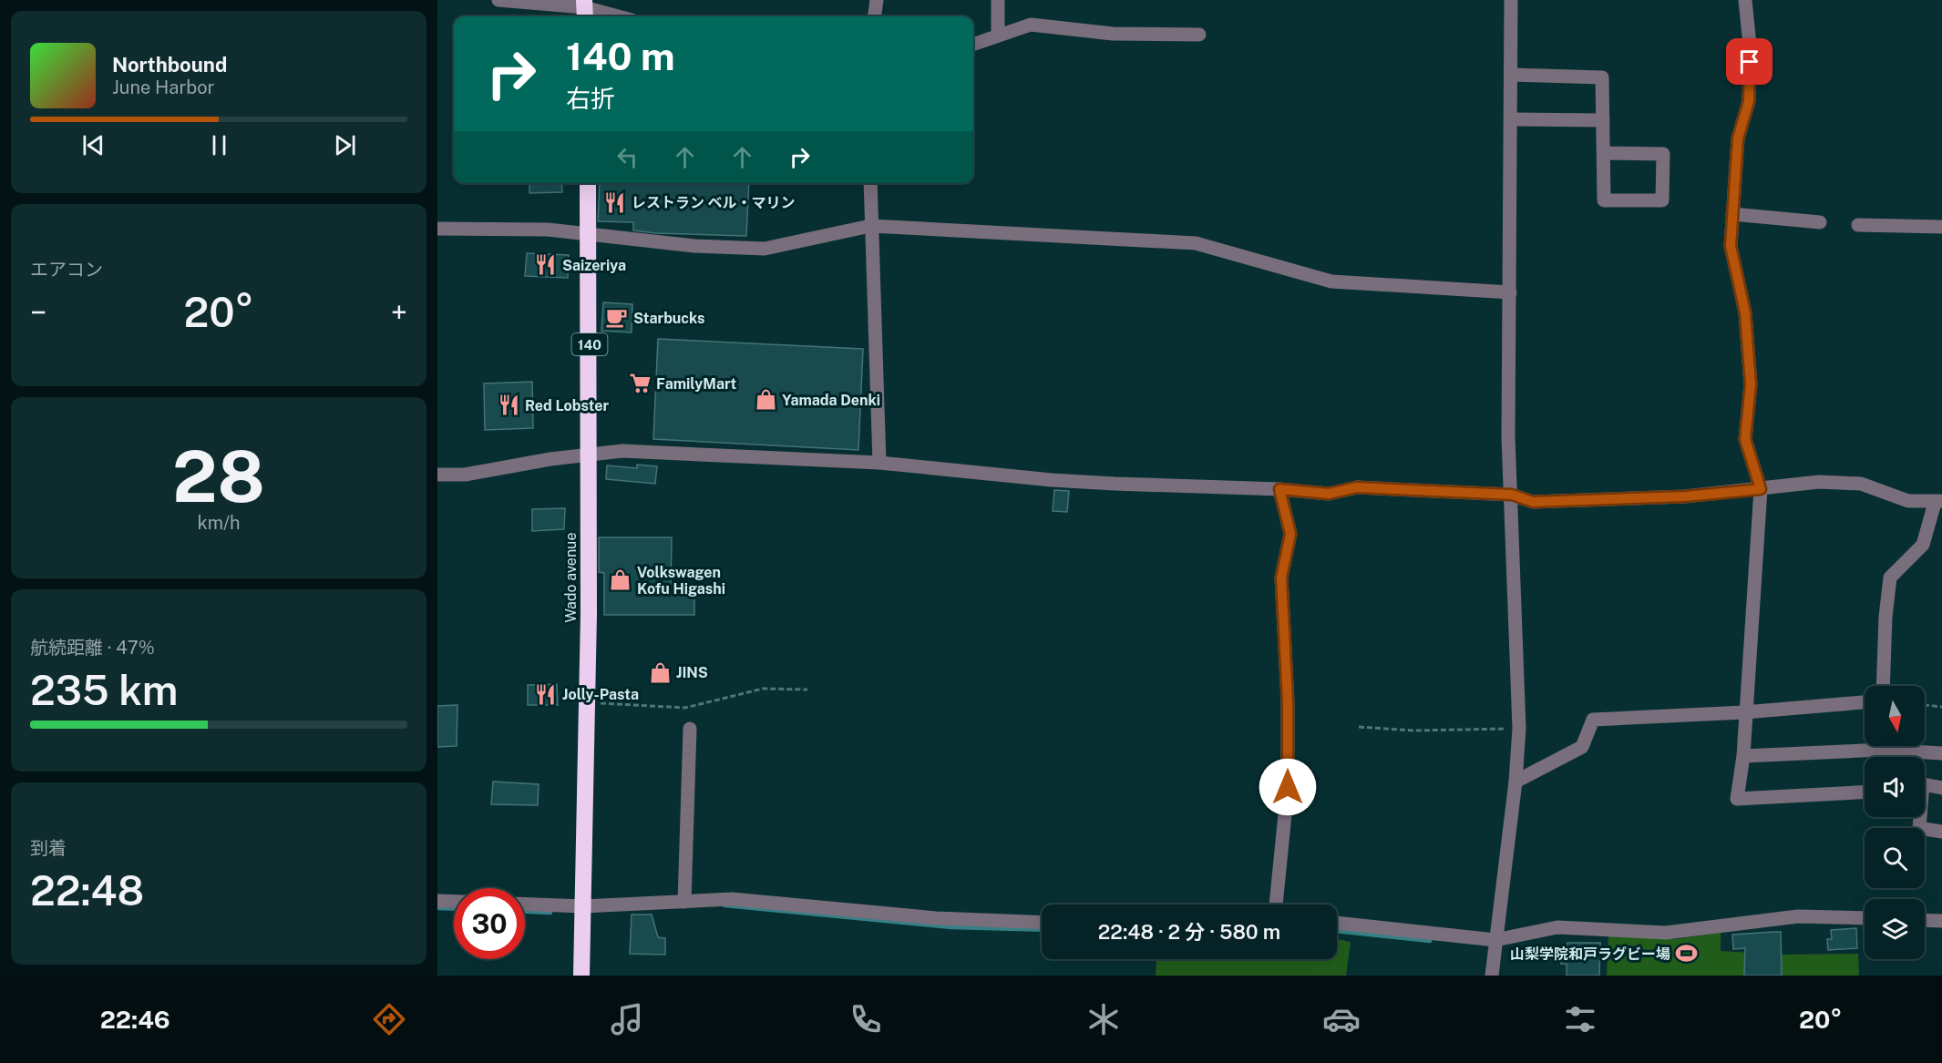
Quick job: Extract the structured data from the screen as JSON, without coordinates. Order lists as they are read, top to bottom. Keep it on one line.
{"streets":{"highway":["140","Wado avenue"]},"places":{"restaurant":["レストラン ベル・マリン","Saizeriya","Red Lobster","Jolly-Pasta"],"cafe":["Starbucks"],"supermarket":["FamilyMart"],"shop":["Yamada Denki","Volkswagen Kofu Higashi","JINS"],"sports":["山梨学院和戸ラグビー場"]},"north":"bottom","page":{"turn":["140 m","右折"],"song":["Northbound","June Harbor"],"tile":["エアコン",["28","km/h"],["航続距離 · 47%","235 km"],["到着","22:48"]],"heat":["−","20°","+"],"limit":"30","trip":"22:48 · 2 分 · 580 m","tabs":["22:46","20°"]}}
